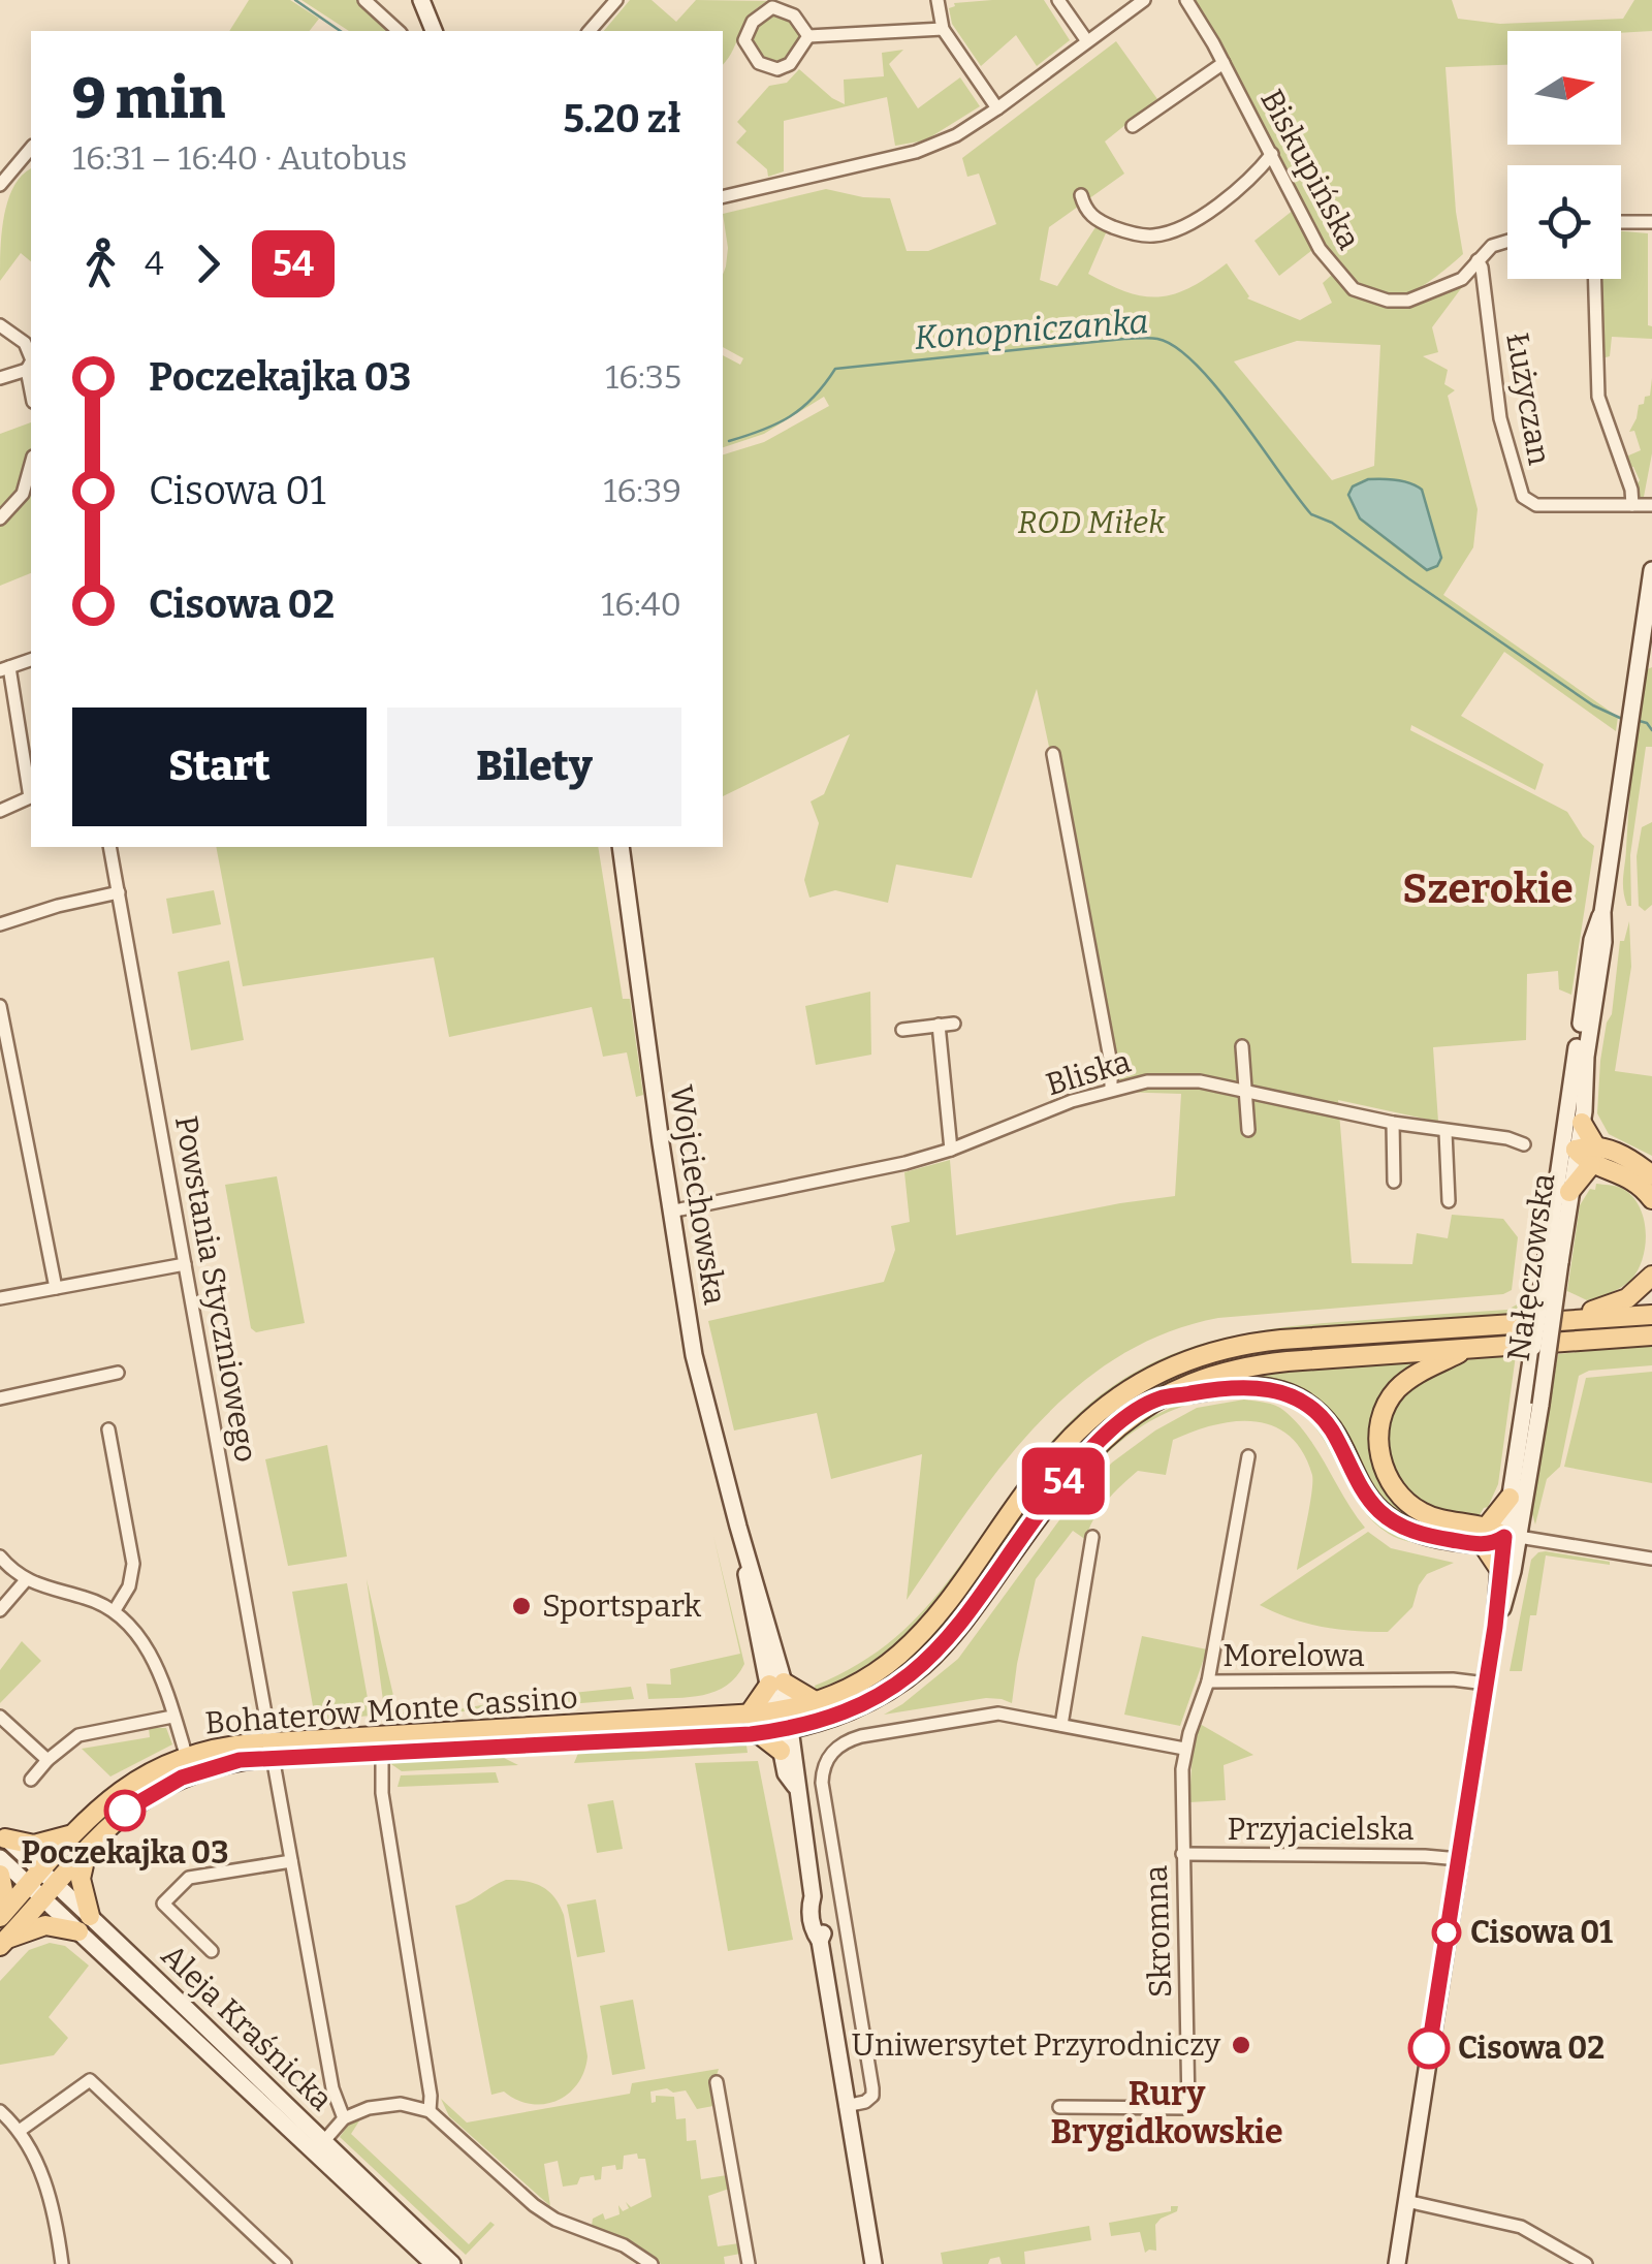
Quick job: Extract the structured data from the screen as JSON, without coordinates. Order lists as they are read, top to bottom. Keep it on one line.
{"streets":{"main road":["Wojciechowska","Nałęczowska","Bohaterów Monte Cassino","Aleja Kraśnicka"],"street":["Biskupińska","Łużyczan","Bliska","Powstania Styczniowego","Morelowa","Przyjacielska","Skromna"]},"crossings":[["Biskupińska","Łużyczan"],["Bliska","Wojciechowska"],["Wojciechowska","Bohaterów Monte Cassino"],["Nałęczowska","Morelowa"],["Nałęczowska","Przyjacielska"],["Powstania Styczniowego","Bohaterów Monte Cassino"],["Morelowa","Skromna"],["Bohaterów Monte Cassino","Aleja Kraśnicka"],["Przyjacielska","Skromna"]],"districts":["Szerokie","Rury Brygidkowskie"],"water":["Konopniczanka"],"parks":["ROD Miłek"],"places":["Sportspark","Poczekajka 03","Cisowa 01","Uniwersytet Przyrodniczy","Cisowa 02"],"lines":["bus line 54"],"north":"right","page":{"on_map":"54","heading":["9 min","16:31 – 16:40 · Autobus","5.20 zł"],"legs":["4","54"],"list":[{"name":"Poczekajka 03","value":"16:35"},{"name":"Cisowa 01","value":"16:39"},{"name":"Cisowa 02","value":"16:40"}],"buttons":["Start","Bilety"]}}
